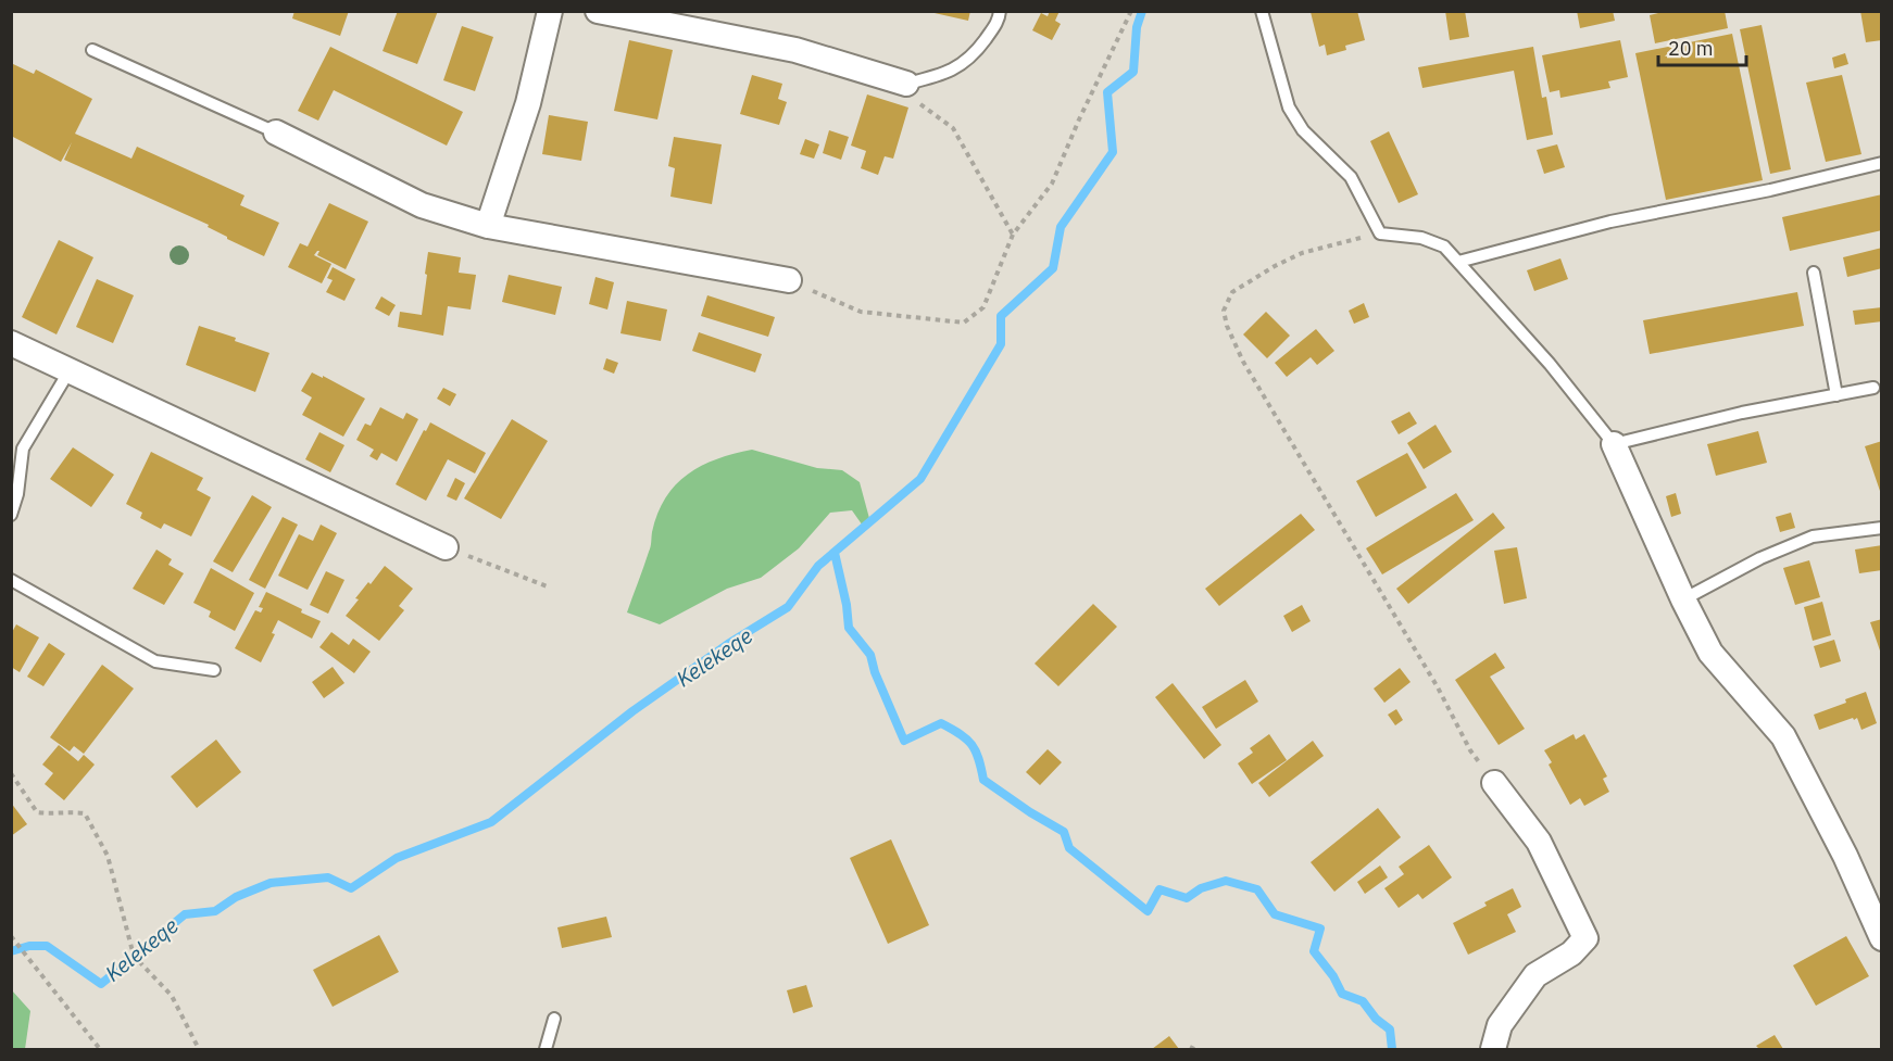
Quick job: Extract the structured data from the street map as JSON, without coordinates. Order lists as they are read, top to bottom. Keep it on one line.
{"water":["Kelekeqe"],"scale_bar":"20 m"}
